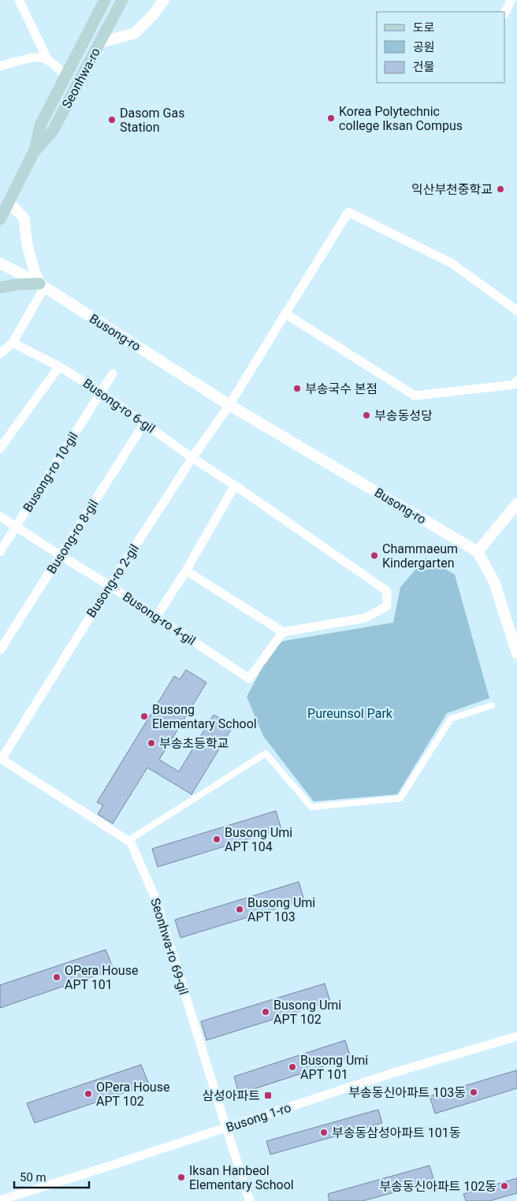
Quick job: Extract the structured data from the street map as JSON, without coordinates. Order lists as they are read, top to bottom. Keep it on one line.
{"streets":{"main road":["Seonhwa-ro"],"street":["Busong-ro","Busong-ro 6-gil","Busong-ro 10-gil","Busong-ro 8-gil","Busong-ro 2-gil","Busong-ro 4-gil","Seonhwa-ro 69-gil","Busong 1-ro"]},"crossings":[["Busong-ro","Busong-ro 2-gil"],["Busong-ro 6-gil","Busong-ro 10-gil"],["Busong-ro 6-gil","Busong-ro 8-gil"],["Busong-ro 6-gil","Busong-ro 2-gil"],["Busong-ro 6-gil","Busong-ro 4-gil"],["Busong-ro 10-gil","Busong-ro 4-gil"],["Busong-ro 8-gil","Busong-ro 4-gil"],["Busong-ro 2-gil","Busong-ro 4-gil"],["Busong-ro 2-gil","Seonhwa-ro 69-gil"],["Seonhwa-ro 69-gil","Busong 1-ro"]],"parks":["Pureunsol Park"],"places":{"other":["Korea Polytechnic college Iksan Compus","Dasom Gas Station","익산부천중학교","부송국수 본점","부송동성당","Chammaeum Kindergarten","Busong Elementary School","부송초등학교","Busong Umi APT 104","Busong Umi APT 103","OPera House APT 101","Busong Umi APT 102","Busong Umi APT 101","부송동신아파트 103동","OPera House APT 102","부송동삼성아파트 101동","Iksan Hanbeol Elementary School","부송동신아파트 102동"],"transit":["삼성아파트"]},"legend":["도로","공원","건물"],"scale_bar":"50 m"}
